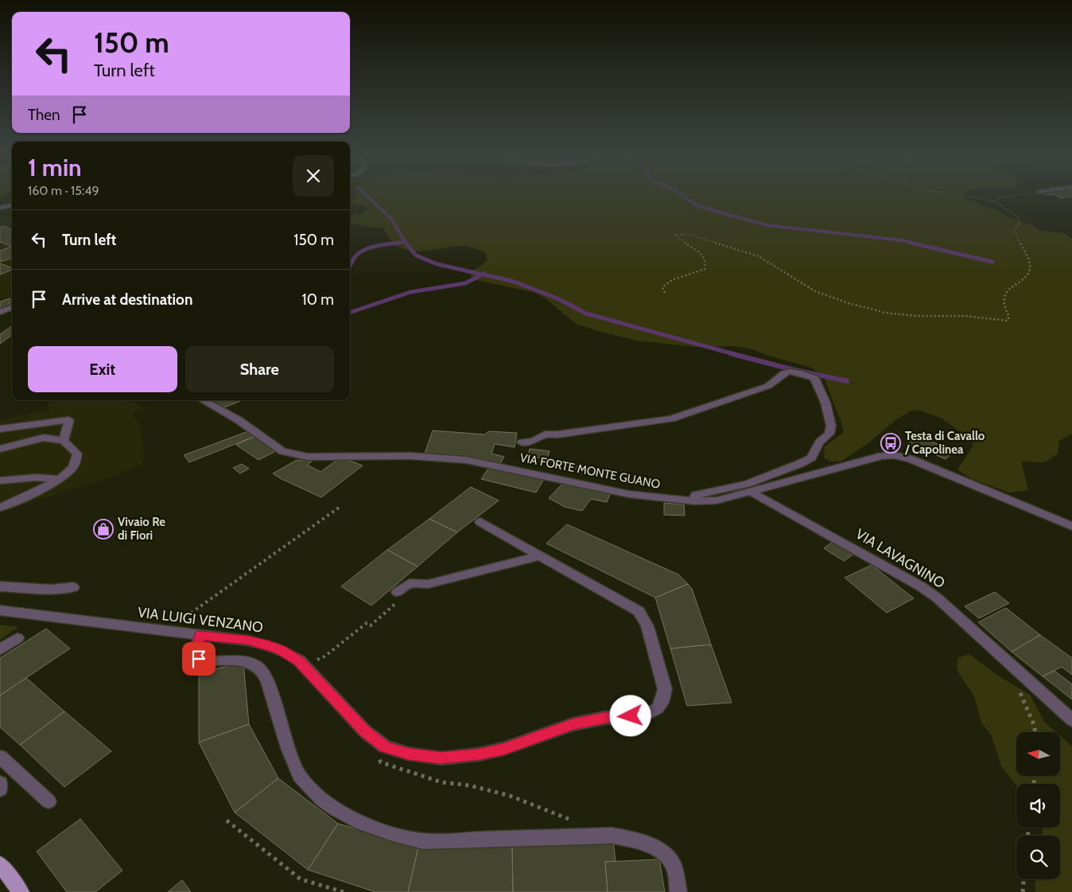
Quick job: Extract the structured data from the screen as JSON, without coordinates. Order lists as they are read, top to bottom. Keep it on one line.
{"streets":{"street":["VIA FORTE MONTE GUANO","VIA LAVAGNINO","VIA LUIGI VENZANO"]},"crossings":[["VIA FORTE MONTE GUANO","VIA LAVAGNINO"]],"places":{"bus stop":["Testa di Cavallo / Capolinea"],"shop":["Vivaio Re di Fiori"]},"north":"left","page":{"turn":["150 m","Turn left"],"then":"Then","heading":["1 min","160 m · 15:49"],"list":[{"name":"Turn left","value":"150 m"},{"name":"Arrive at destination","value":"10 m"}],"buttons":["Exit","Share"]}}
